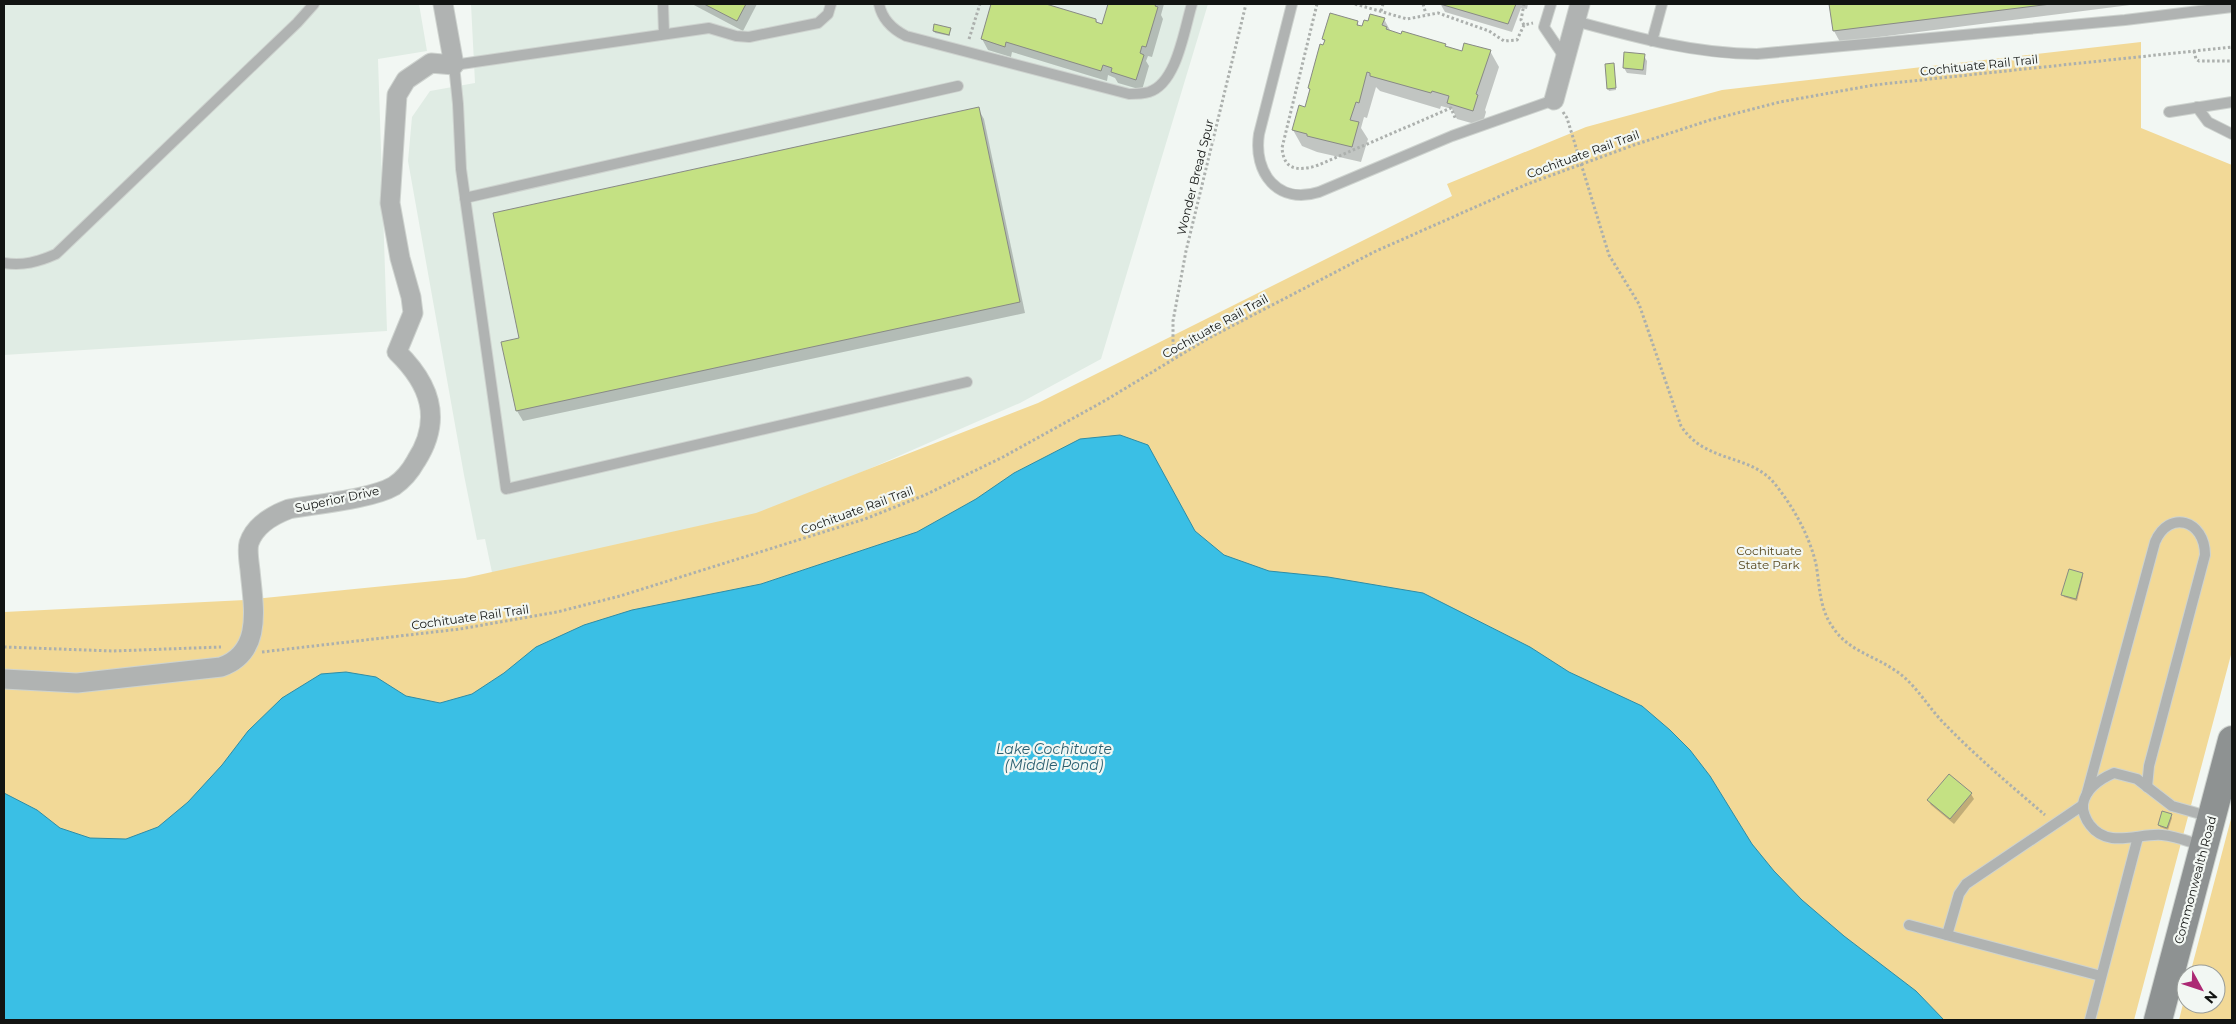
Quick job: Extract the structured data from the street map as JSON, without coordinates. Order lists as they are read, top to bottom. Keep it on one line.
{"streets":{"main road":["Commonwealth Road"],"street":["Superior Drive"],"path":["Cochituate Rail Trail","Wonder Bread Spur"]},"crossings":[["Cochituate Rail Trail","Wonder Bread Spur"]],"water":["Lake Cochituate (Middle Pond)"],"parks":["Cochituate State Park"],"north":"bottom right"}
